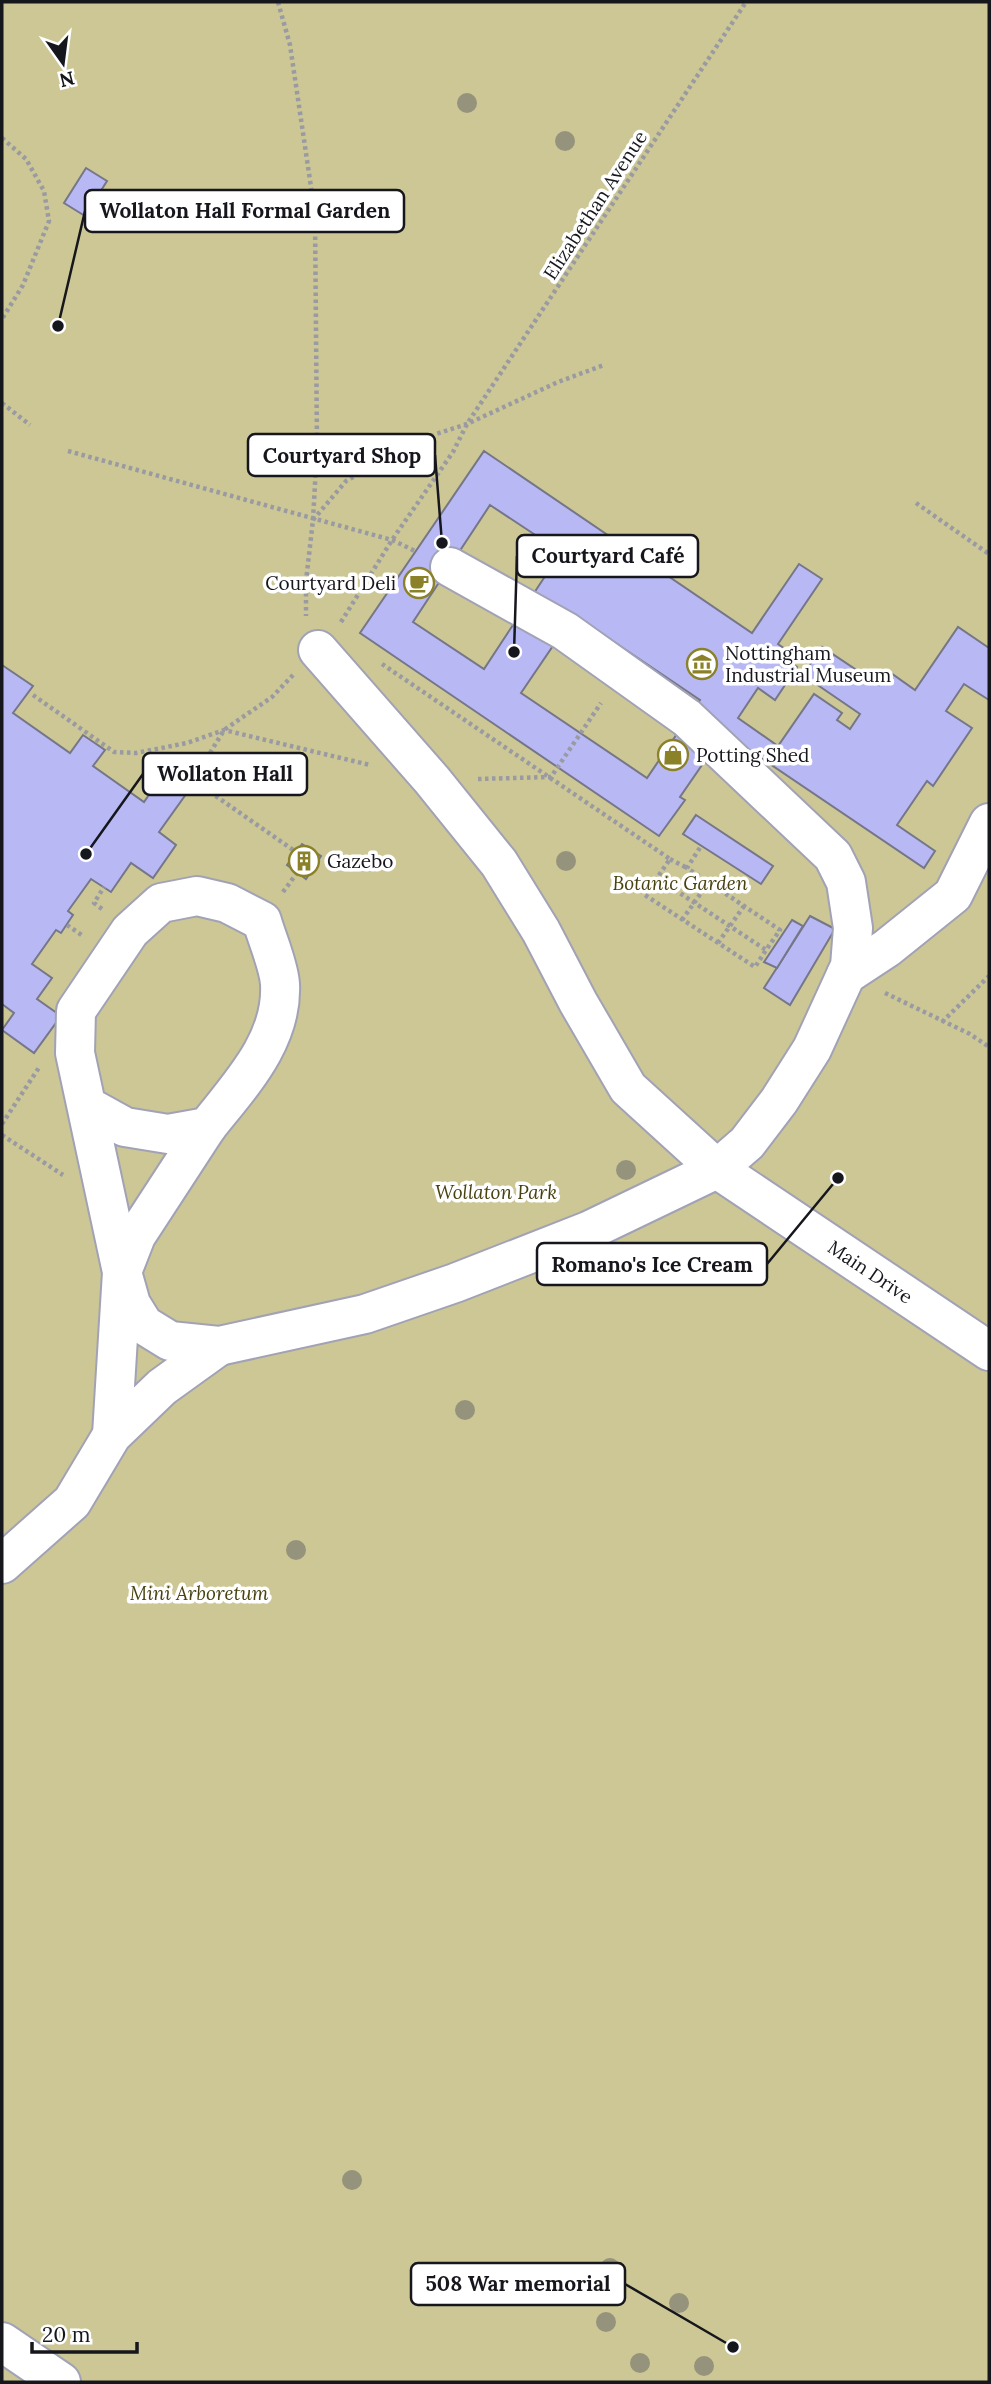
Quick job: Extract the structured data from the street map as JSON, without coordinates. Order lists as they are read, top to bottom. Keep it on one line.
{"streets":{"street":["Main Drive"],"path":["Elizabethan Avenue"]},"crossings":[["Elizabethan Avenue","Main Drive"]],"parks":["Botanic Garden","Wollaton Park","Mini Arboretum"],"places":{"other":["Wollaton Hall Formal Garden","Courtyard Shop","Courtyard Café","Wollaton Hall","Romano's Ice Cream","508 War memorial"],"cafe":["Courtyard Deli"],"museum":["Nottingham Industrial Museum"],"shop":["Potting Shed"],"building":["Gazebo"]},"scale_bar":"20 m","north":"bottom"}
